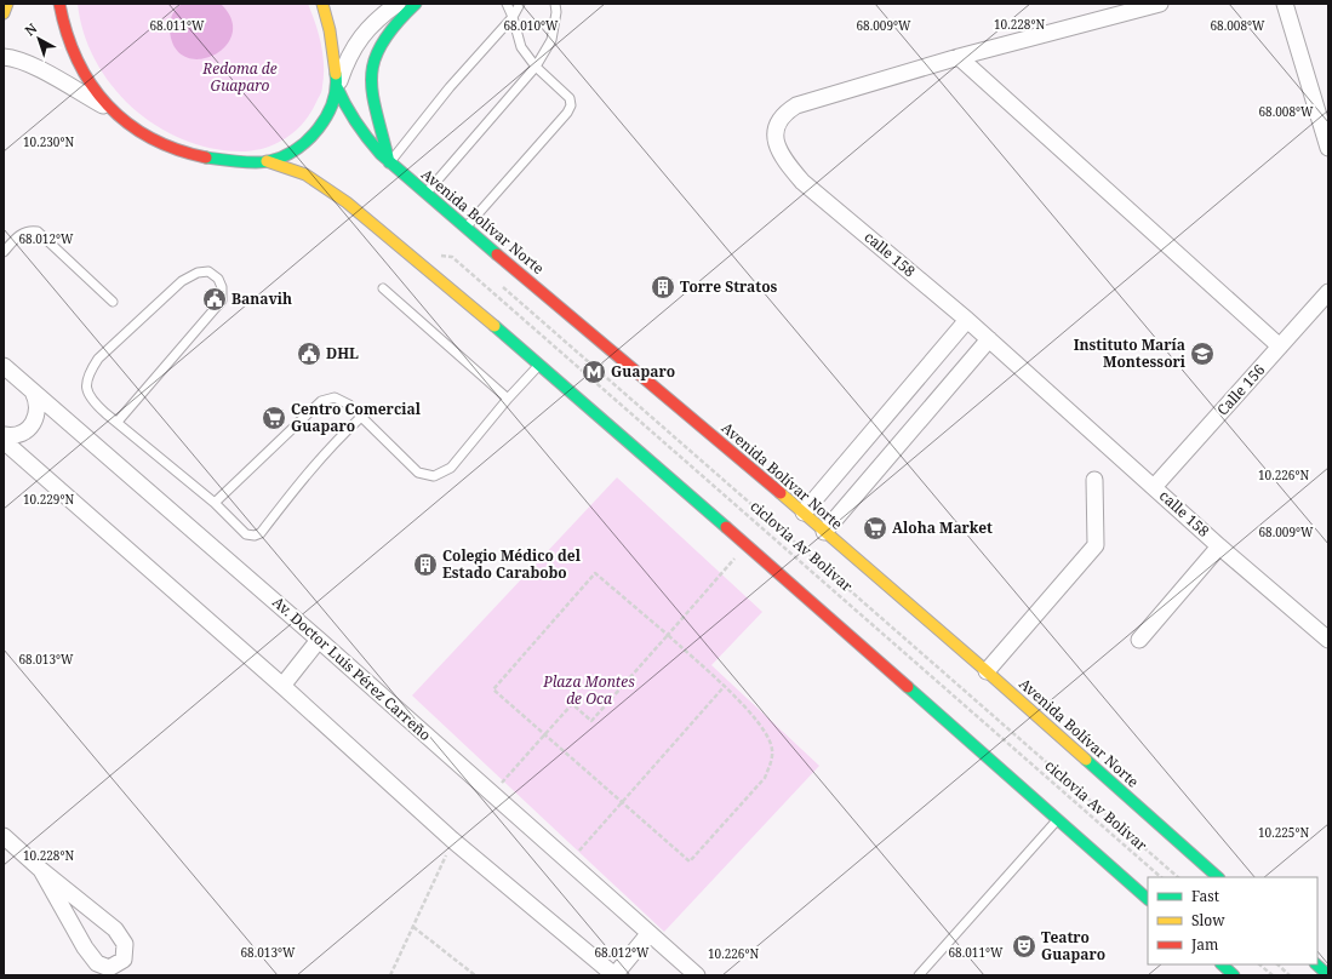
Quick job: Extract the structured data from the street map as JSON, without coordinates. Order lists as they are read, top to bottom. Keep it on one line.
{"streets":{"main road":["Avenida Bolívar Norte"],"street":["calle 158","Calle 156","Av. Doctor Luis Pérez Carreño"],"path":["ciclovia Av Bolivar"]},"crossings":[["calle 158","Calle 156"]],"parks":["Redoma de Guaparo","Plaza Montes de Oca"],"places":{"building":["Torre Stratos","Colegio Médico del Estado Carabobo"],"public building":["Banavih","DHL"],"school or university":["Instituto María Montessori"],"metro station":["Guaparo"],"supermarket":["Centro Comercial Guaparo","Aloha Market"],"theatre":["Teatro Guaparo"]},"legend":["Fast","Slow","Jam"],"north":"top left","coordinates":["10.228°N","68.011°W","68.010°W","68.009°W","68.008°W","10.230°N","68.012°W","10.226°N","10.229°N","68.013°W","10.225°N"]}
